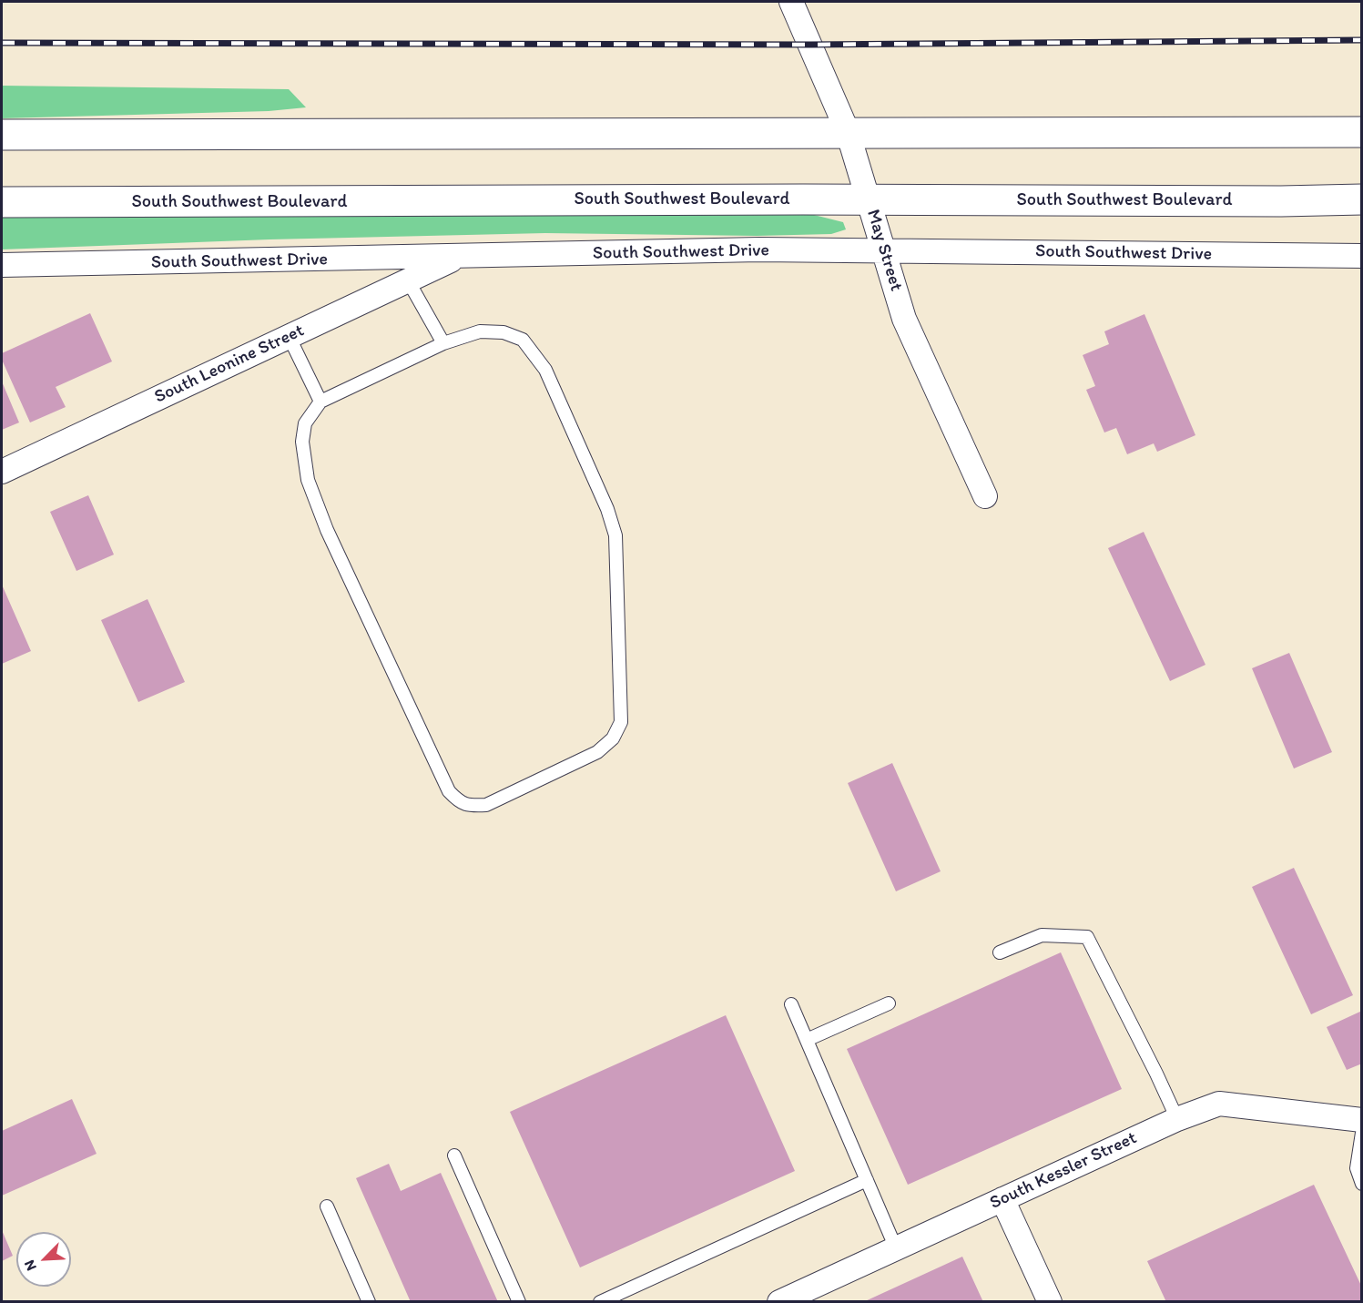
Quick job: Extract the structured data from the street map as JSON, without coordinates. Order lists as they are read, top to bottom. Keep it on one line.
{"streets":{"main road":["South Southwest Boulevard"],"street":["May Street","South Southwest Drive","South Leonine Street","South Kessler Street"]},"crossings":[["South Southwest Boulevard","May Street"],["May Street","South Southwest Drive"],["South Southwest Drive","South Leonine Street"]],"north":"bottom left"}
